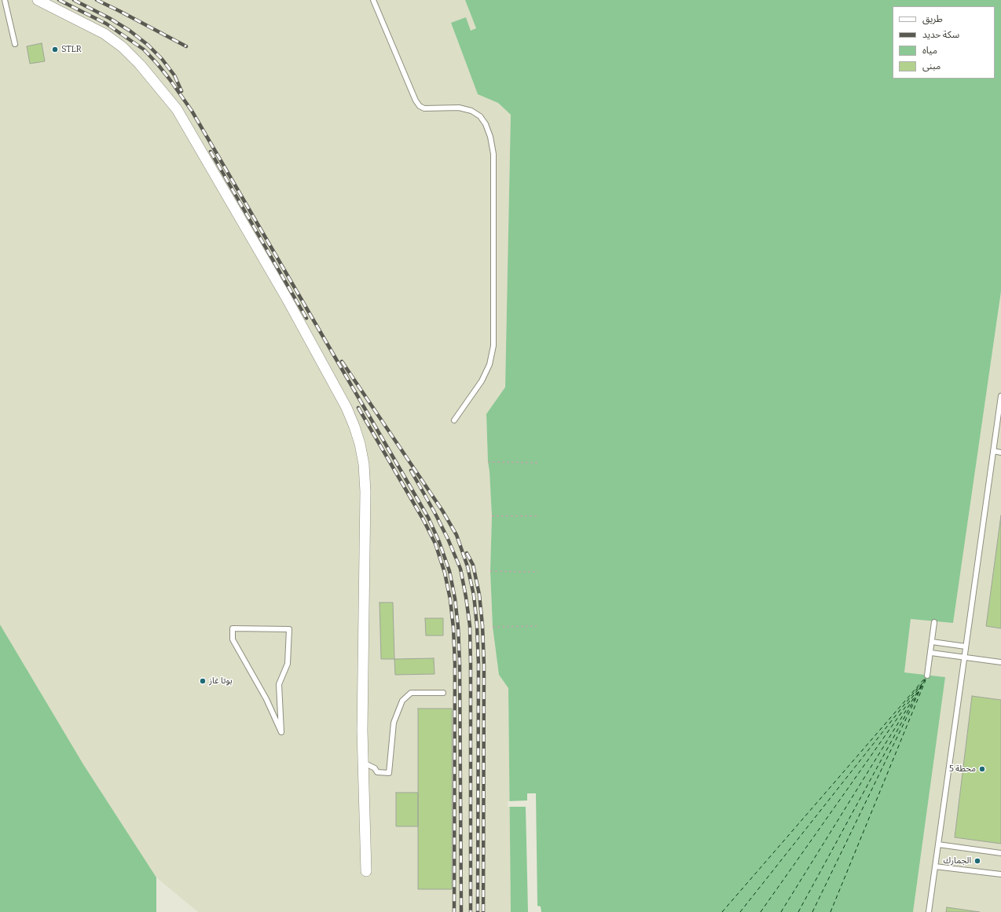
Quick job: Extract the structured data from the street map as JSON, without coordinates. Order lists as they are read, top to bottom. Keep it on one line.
{"places":["STLR","بوتا غاز","محطة 5","الجمارك"],"legend":["طريق","سكة حديد","مياه","مبنى"]}
